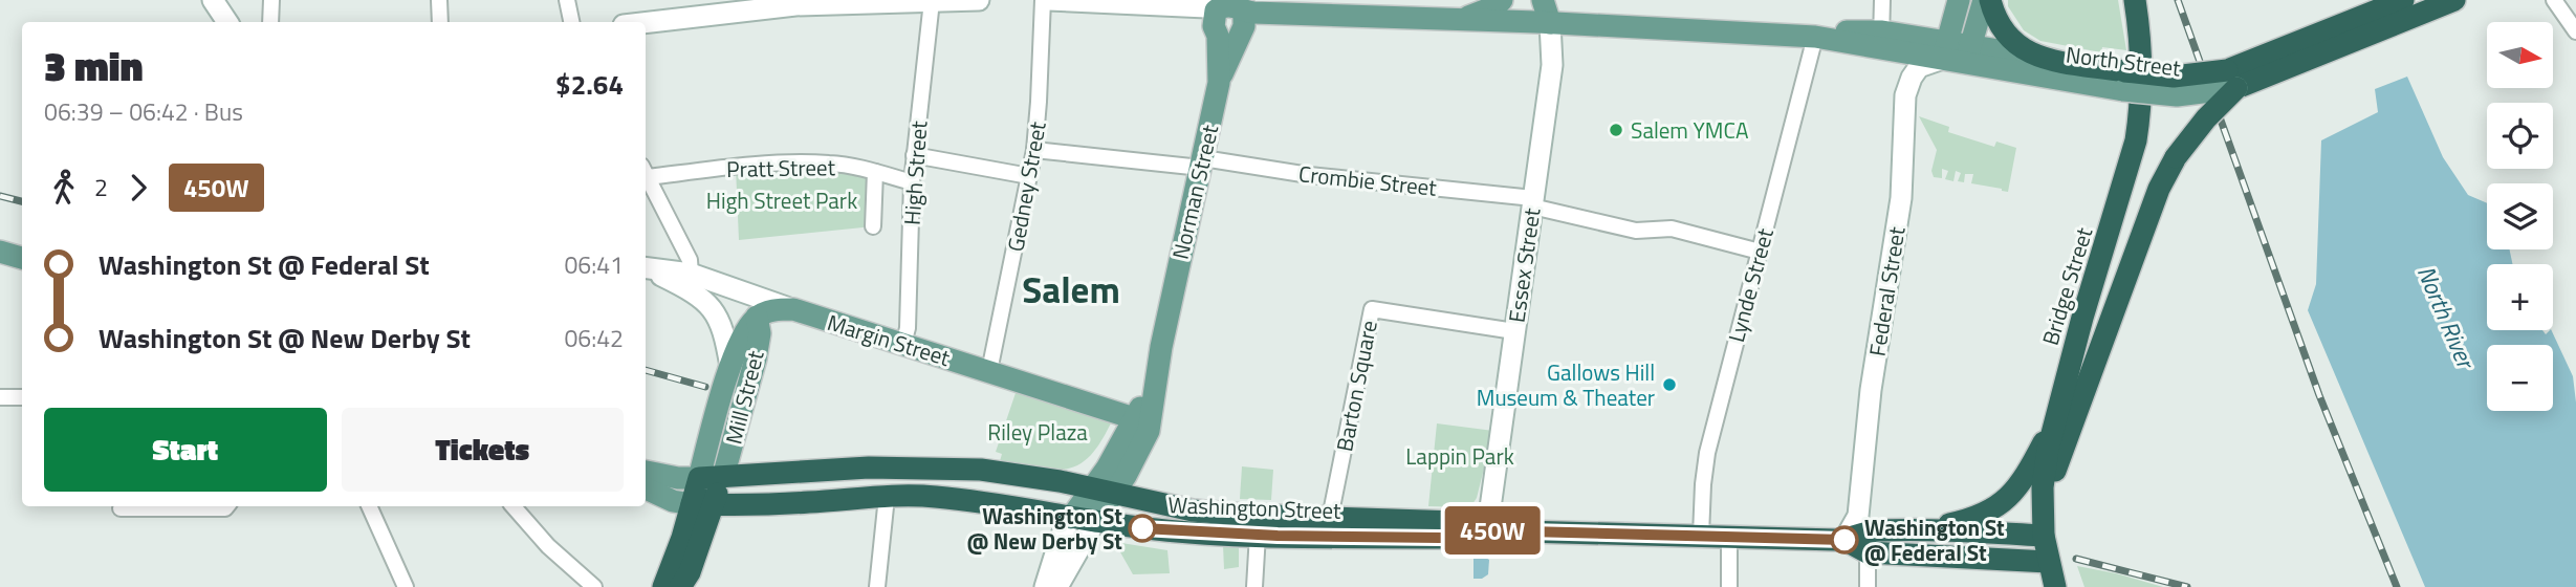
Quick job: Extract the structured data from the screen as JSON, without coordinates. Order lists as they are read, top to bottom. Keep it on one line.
{"streets":{"highway":["North Street","Bridge Street","Washington Street"],"main road":["Norman Street","Essex Street","Margin Street","Mill Street"],"street":["Pratt Street","High Street","Crombie Street","Gedney Street","Lynde Street","Federal Street","Barton Square"]},"crossings":[["North Street","Norman Street"],["North Street","Essex Street"],["North Street","Lynde Street"],["North Street","Federal Street"],["Pratt Street","High Street"],["High Street","Margin Street"],["Crombie Street","Gedney Street"],["Crombie Street","Norman Street"],["Crombie Street","Essex Street"],["Crombie Street","Lynde Street"],["Gedney Street","Margin Street"],["Norman Street","Margin Street"],["Norman Street","Washington Street"],["Essex Street","Barton Square"],["Essex Street","Washington Street"],["Lynde Street","Washington Street"],["Bridge Street","Washington Street"],["Federal Street","Washington Street"],["Barton Square","Washington Street"],["Mill Street","Washington Street"]],"districts":["Salem"],"water":["North River"],"parks":["High Street Park","Riley Plaza","Lappin Park"],"places":["Salem YMCA","Gallows Hill Museum & Theater","Washington St @ New Derby St","Washington St @ Federal St"],"lines":["bus line 450W"],"north":"right","page":{"on_map":"450W","map_buttons":["+","−"],"heading":["3 min","06:39 – 06:42 · Bus","$2.64"],"legs":["2","450W"],"list":[{"name":"Washington St @ Federal St","value":"06:41"},{"name":"Washington St @ New Derby St","value":"06:42"}],"buttons":["Start","Tickets"]}}
